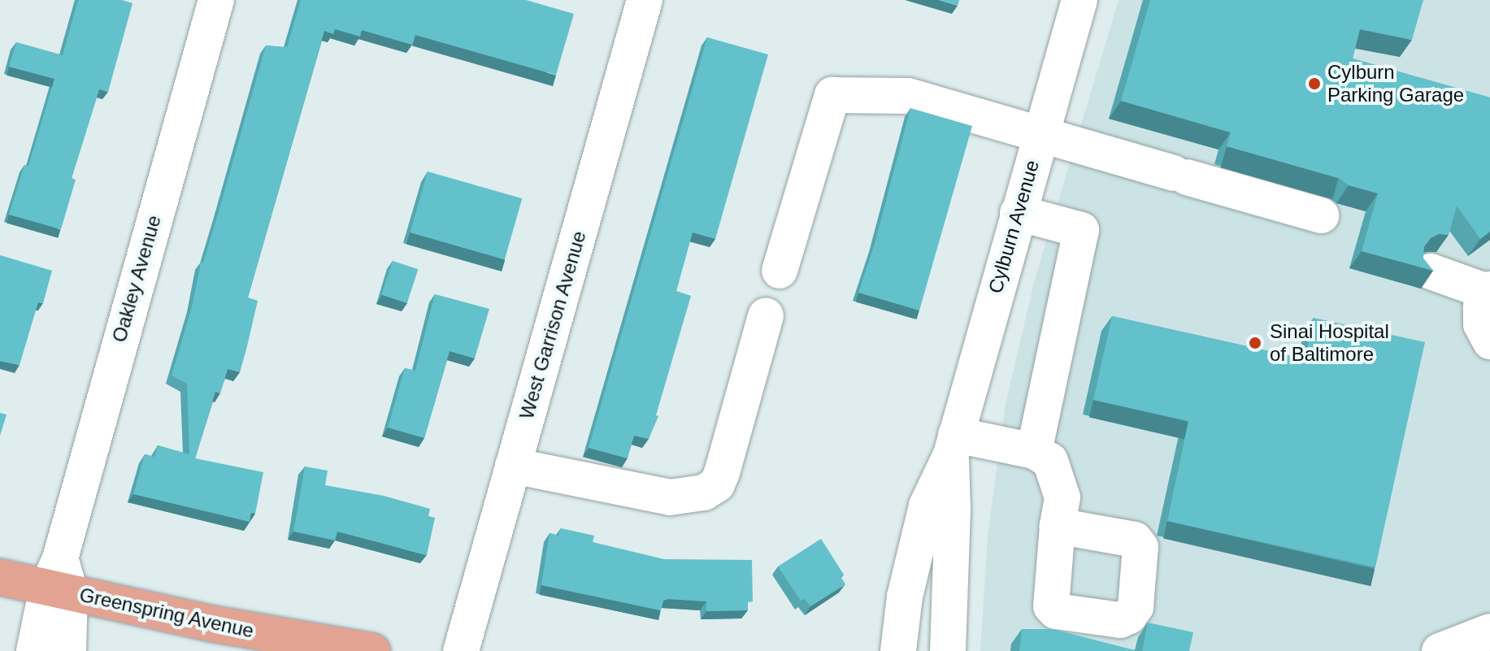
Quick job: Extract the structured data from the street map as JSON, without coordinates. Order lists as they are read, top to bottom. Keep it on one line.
{"streets":{"main road":["Greenspring Avenue"],"street":["Cylburn Avenue","Oakley Avenue","West Garrison Avenue"]},"crossings":[["Oakley Avenue","Greenspring Avenue"]],"places":["Cylburn Parking Garage","Sinai Hospital of Baltimore"]}
